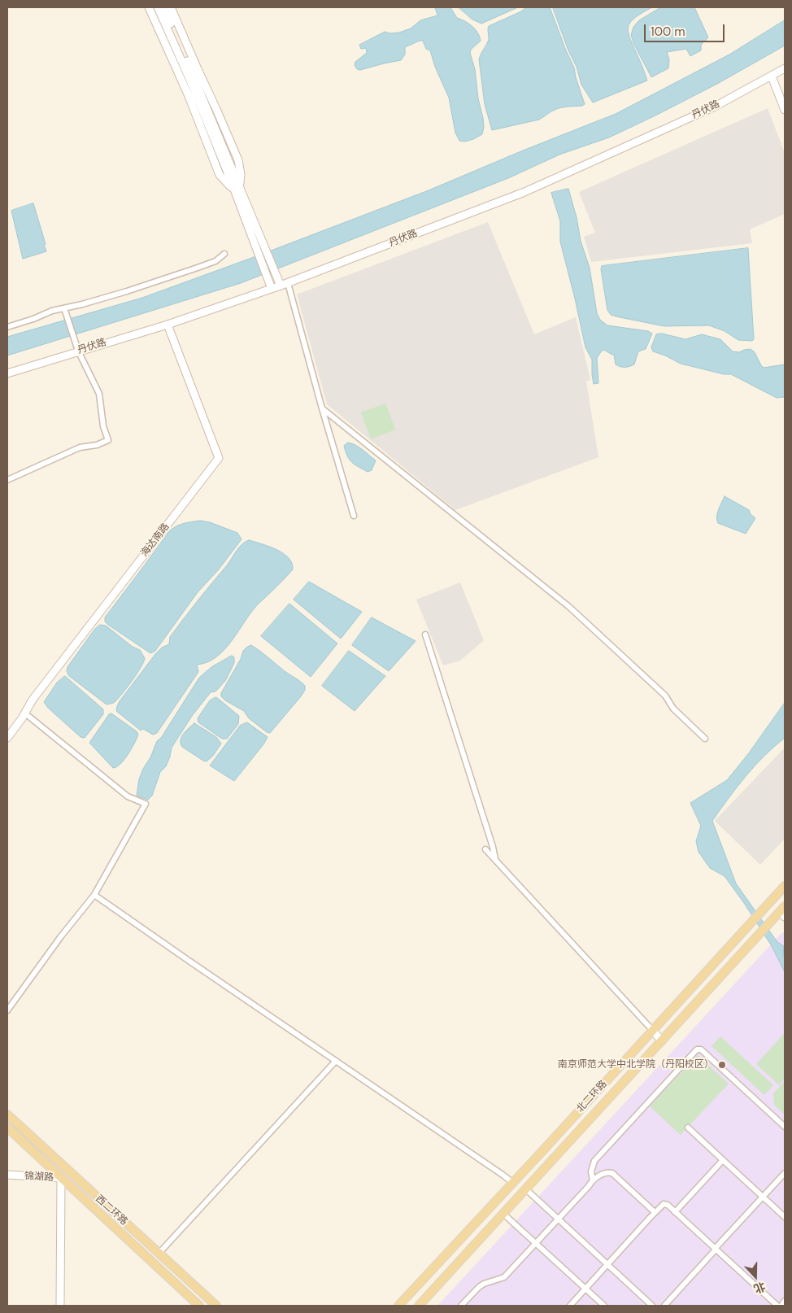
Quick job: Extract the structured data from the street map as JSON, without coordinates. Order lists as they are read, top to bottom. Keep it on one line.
{"streets":{"main road":["丹伏路","海达南路","北二环路","锦湖路","西二环路"]},"crossings":[["丹伏路","海达南路"],["锦湖路","西二环路"]],"places":["南京师范大学中北学院（丹阳校区）"],"scale_bar":"100 m","north":"bottom"}
